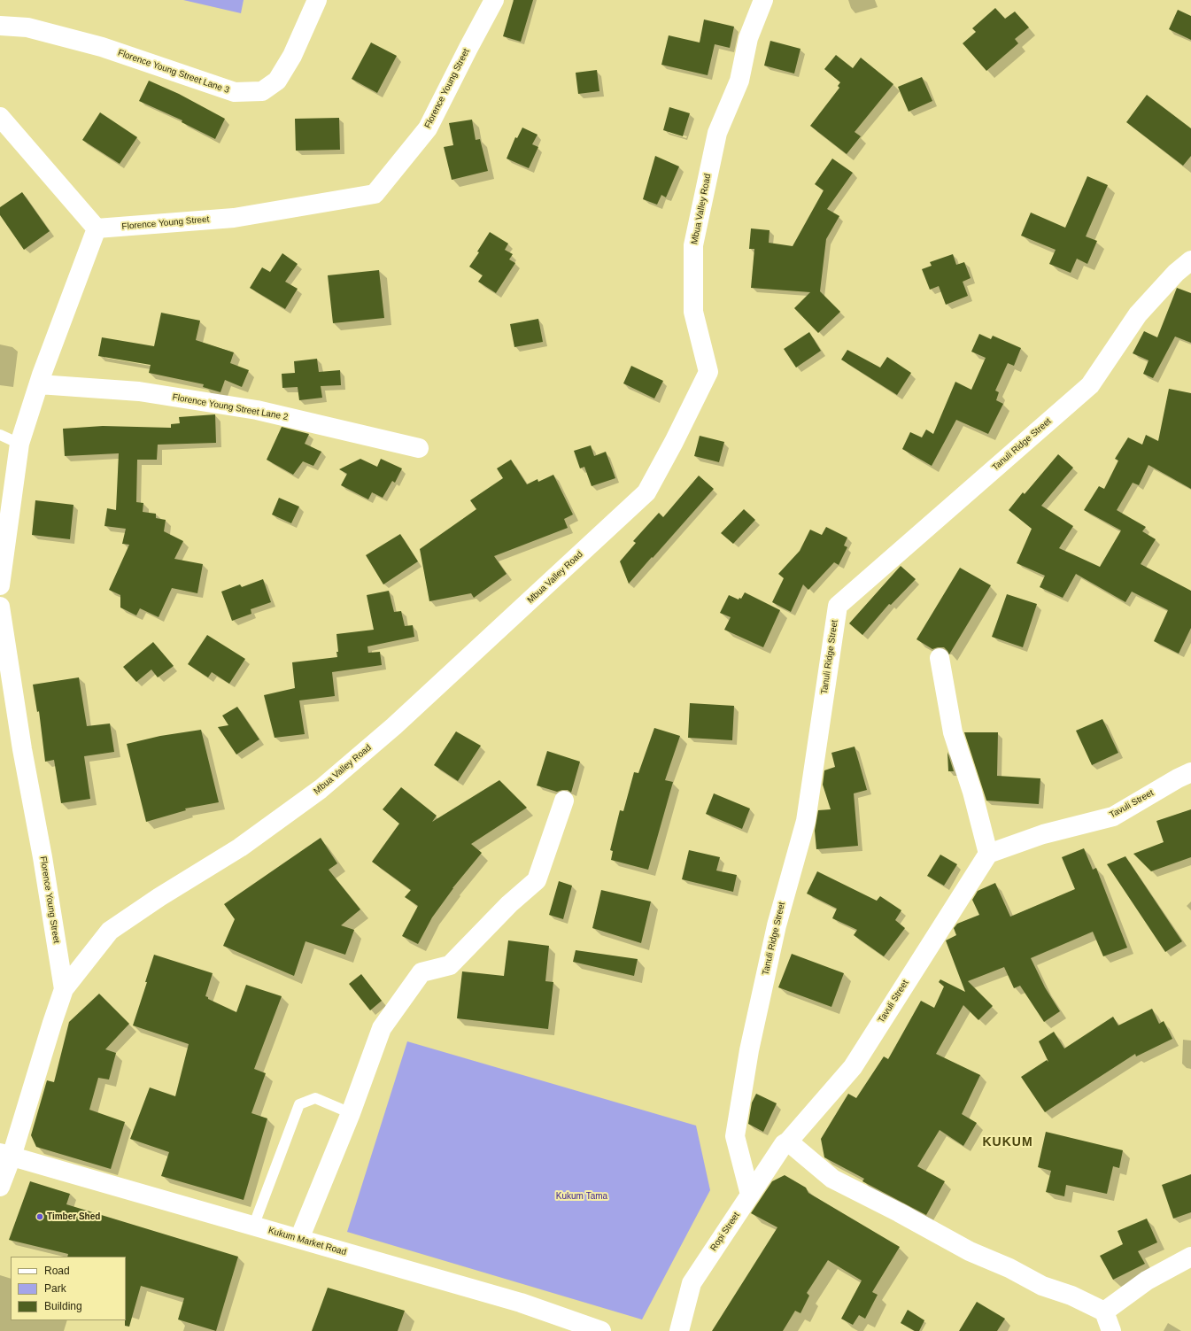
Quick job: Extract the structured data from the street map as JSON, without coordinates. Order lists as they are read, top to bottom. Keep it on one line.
{"streets":{"street":["Florence Young Street Lane 3","Florence Young Street","Mbua Valley Road","Florence Young Street Lane 2","Tanuli Ridge Street","Tavuli Street","Ropi Street","Kukum Market Road"]},"crossings":[["Florence Young Street","Mbua Valley Road"],["Florence Young Street","Kukum Market Road"],["Tanuli Ridge Street","Ropi Street"],["Tavuli Street","Ropi Street"]],"districts":["KUKUM"],"parks":["Kukum Tama"],"places":["Timber Shed"],"legend":["Road","Park","Building"]}
